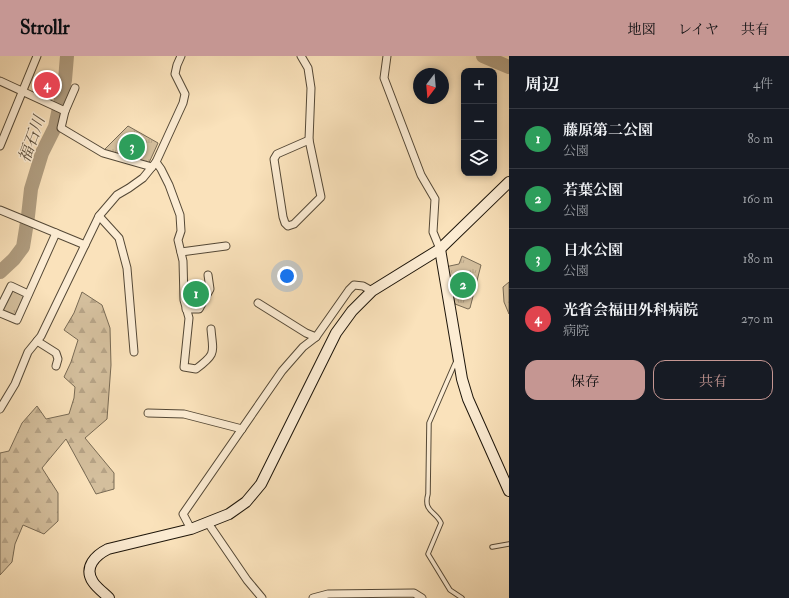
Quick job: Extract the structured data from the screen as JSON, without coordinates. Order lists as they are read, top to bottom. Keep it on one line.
{"water":["福石川"],"north":"bottom","page":{"header":"Strollr","nav":["地図","レイヤ","共有"],"heading":["周辺","4件"],"map_buttons":["+","−"],"pins":["4","3","2","1"],"list":[{"mark":"1","name":"藤原第二公園","note":"公園","value":"80 m"},{"mark":"2","name":"若葉公園","note":"公園","value":"160 m"},{"mark":"3","name":"日水公園","note":"公園","value":"180 m"},{"mark":"4","name":"光省会福田外科病院","note":"病院","value":"270 m"}],"buttons":["保存","共有"]}}
